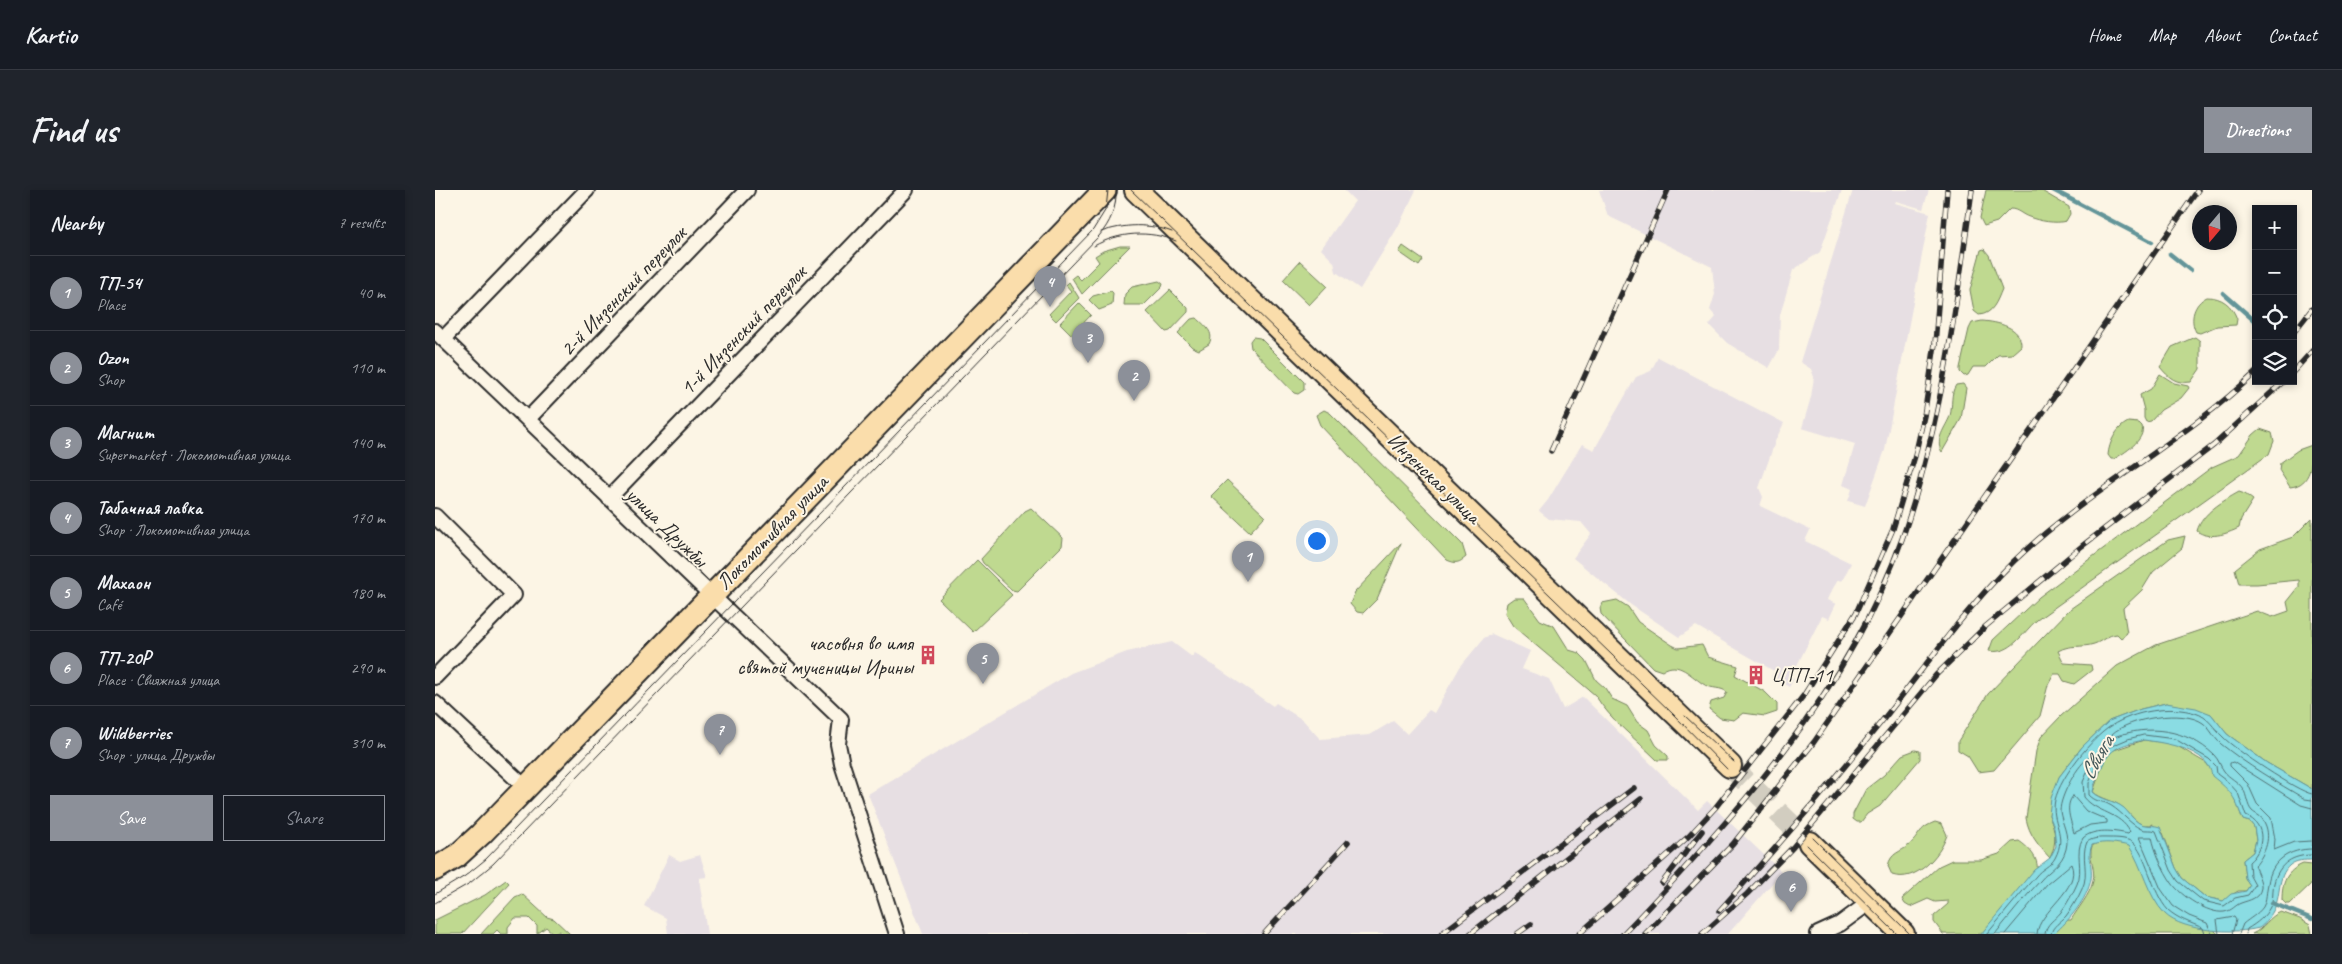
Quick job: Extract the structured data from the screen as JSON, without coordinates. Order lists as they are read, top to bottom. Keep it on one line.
{"streets":{"main road":["Инзенская улица","Локомотивная улица"],"street":["2-й Инзенский переулок","1-й Инзенский переулок","улица Дружбы"]},"crossings":[["2-й Инзенский переулок","улица Дружбы"],["1-й Инзенский переулок","улица Дружбы"],["улица Дружбы","Локомотивная улица"]],"water":["Свияга"],"places":{"building":["часовня во имя святой мученицы Ирины","ЦТП-11"]},"north":"bottom","page":{"header":"Kartio","nav":["Home","Map","About","Contact"],"buttons":["Directions",["Save","Share"]],"title":"Find us","heading":["Nearby","7 results"],"map_buttons":["+","−"],"list":[{"mark":"1","name":"ТП-54","note":"Place","value":"40 m"},{"mark":"2","name":"Ozon","note":"Shop","value":"110 m"},{"mark":"3","name":"Магнит","note":"Supermarket · Локомотивная улица","value":"140 m"},{"mark":"4","name":"Табачная лавка","note":"Shop · Локомотивная улица","value":"170 m"},{"mark":"5","name":"Махаон","note":"Café","value":"180 m"},{"mark":"6","name":"ТП-20Р","note":"Place · Свияжная улица","value":"290 m"},{"mark":"7","name":"Wildberries","note":"Shop · улица Дружбы","value":"310 m"}],"pins":["4","3","2","1","5","7","6"]}}
